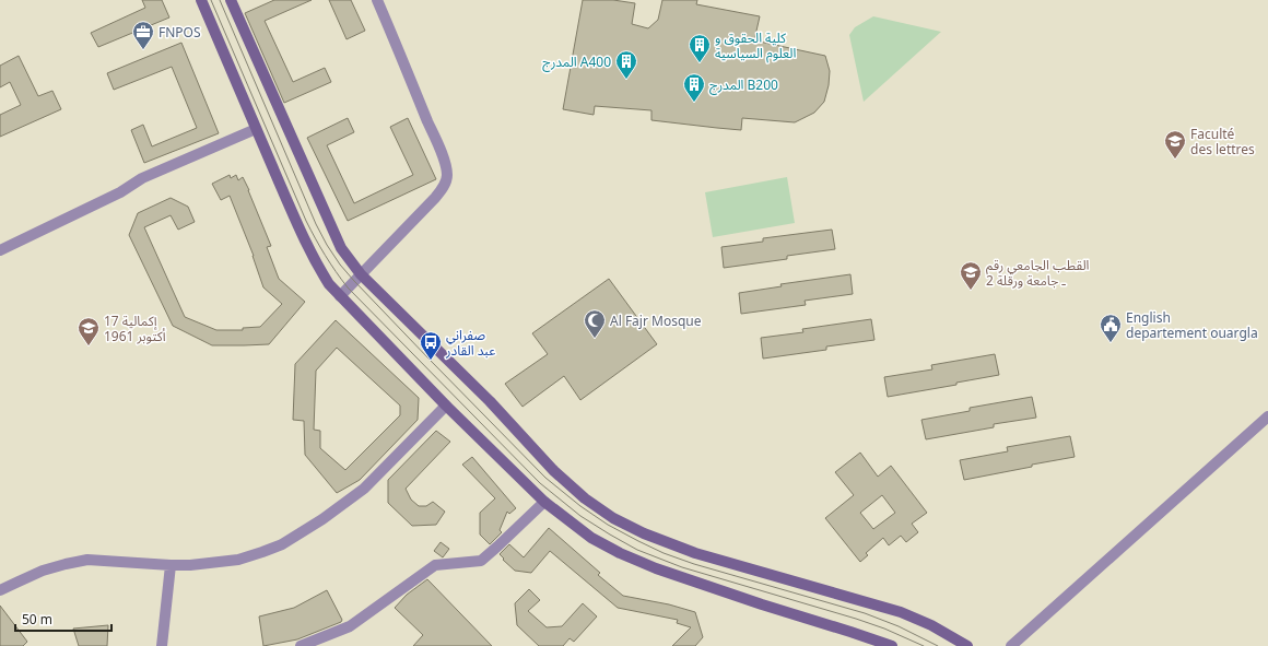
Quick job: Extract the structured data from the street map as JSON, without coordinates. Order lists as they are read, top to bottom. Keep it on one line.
{"places":{"office":["FNPOS"],"building":["كلية الحقوق و العلوم السياسية","المدرج A400","المدرج B200"],"school or university":["Faculté des lettres","القطب الجامعي رقم 2 ـ جامعة ورقلة","إكمالية 17 أكتوبر 1961"],"mosque":["Al Fajr Mosque"],"public building":["English departement ouargla"],"bus stop":["صفراني عبد القادر"]},"scale_bar":"50 m"}
